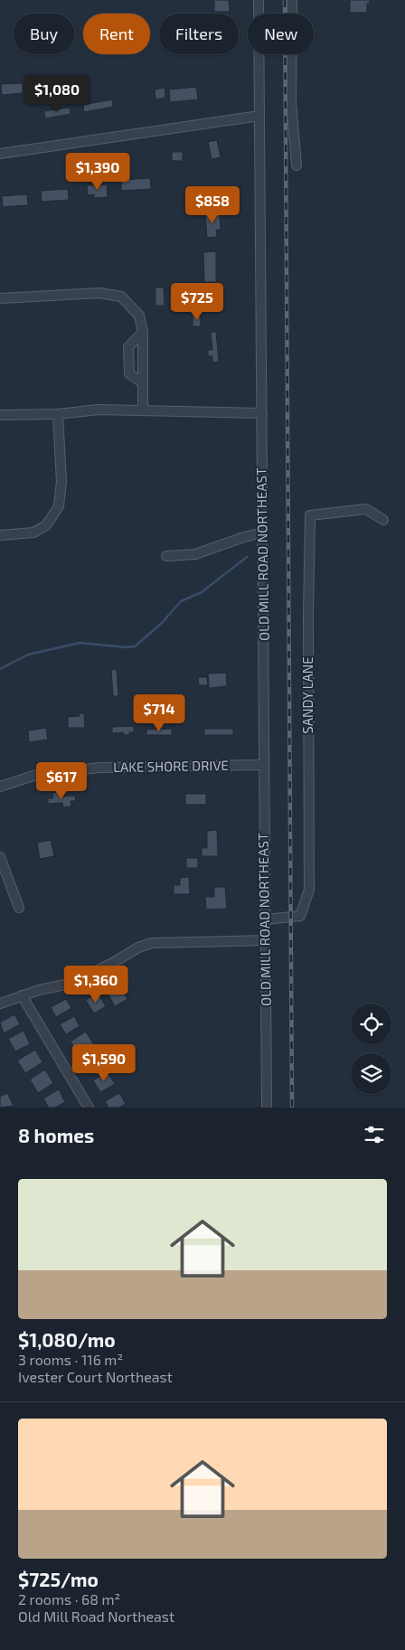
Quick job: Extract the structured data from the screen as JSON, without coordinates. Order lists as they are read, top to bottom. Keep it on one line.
{"streets":{"street":["OLD MILL ROAD NORTHEAST","SANDY LANE","LAKE SHORE DRIVE"]},"crossings":[["OLD MILL ROAD NORTHEAST","SANDY LANE"],["OLD MILL ROAD NORTHEAST","LAKE SHORE DRIVE"]],"page":{"chip":["Buy","Rent","Filters","New"],"price":["$1,080","$1,390","$858","$725","$714","$617","$1,360","$1,590"],"heading":"8 homes","list":[{"name":"$1,080/mo","note":"3 rooms · 116 m² · Ivester Court Northeast"},{"name":"$725/mo","note":"2 rooms · 68 m² · Old Mill Road Northeast"}]}}
